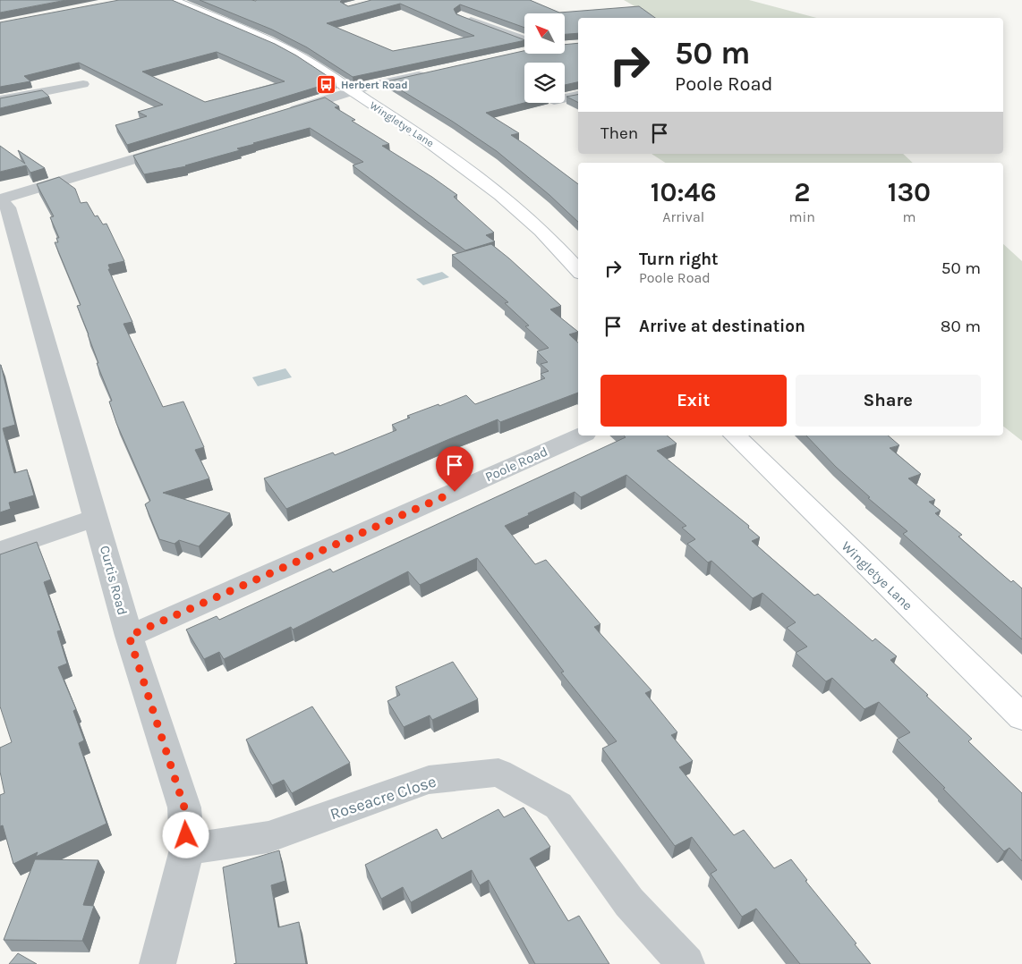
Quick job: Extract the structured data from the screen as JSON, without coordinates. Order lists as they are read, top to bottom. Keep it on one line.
{"streets":{"street":["Wingletye Lane","Poole Road","Curtis Road","Roseacre Close"]},"crossings":[["Poole Road","Curtis Road"],["Curtis Road","Roseacre Close"]],"places":{"bus stop":["Herbert Road"]},"north":"top left","page":{"turn":["50 m","Poole Road"],"then":"Then","eta":["10:46","Arrival","2","min","130","m"],"list":[{"name":"Turn right","note":"Poole Road","value":"50 m"},{"name":"Arrive at destination","value":"80 m"}],"buttons":["Exit","Share"]}}
